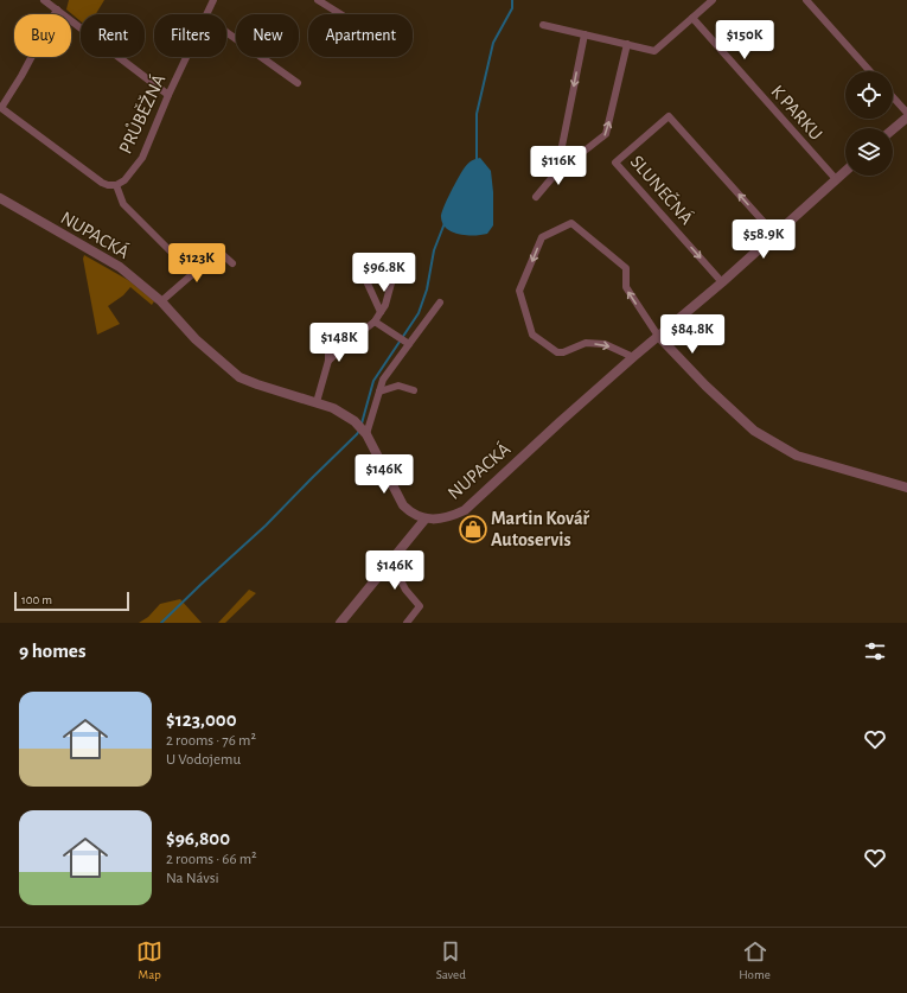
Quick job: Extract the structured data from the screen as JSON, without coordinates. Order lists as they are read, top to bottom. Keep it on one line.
{"streets":{"street":["K PARKU","PRŮBĚŽNÁ","SLUNEČNÁ","NUPACKÁ"]},"crossings":[["K PARKU","NUPACKÁ"],["SLUNEČNÁ","NUPACKÁ"]],"places":{"shop":["Martin Kovář Autoservis"]},"scale_bar":"100 m","page":{"chip":["Buy","Rent","Filters","New","Apartment"],"price":["$150K","$116K","$58.9K","$123K","$96.8K","$84.8K","$148K","$146K","$146K"],"scale":"100 m","heading":"9 homes","list":[{"name":"$123,000","note":"2 rooms · 76 m² · U Vodojemu"},{"name":"$96,800","note":"2 rooms · 66 m² · Na Návsi"}],"tabs":["Map","Saved","Home"]}}
